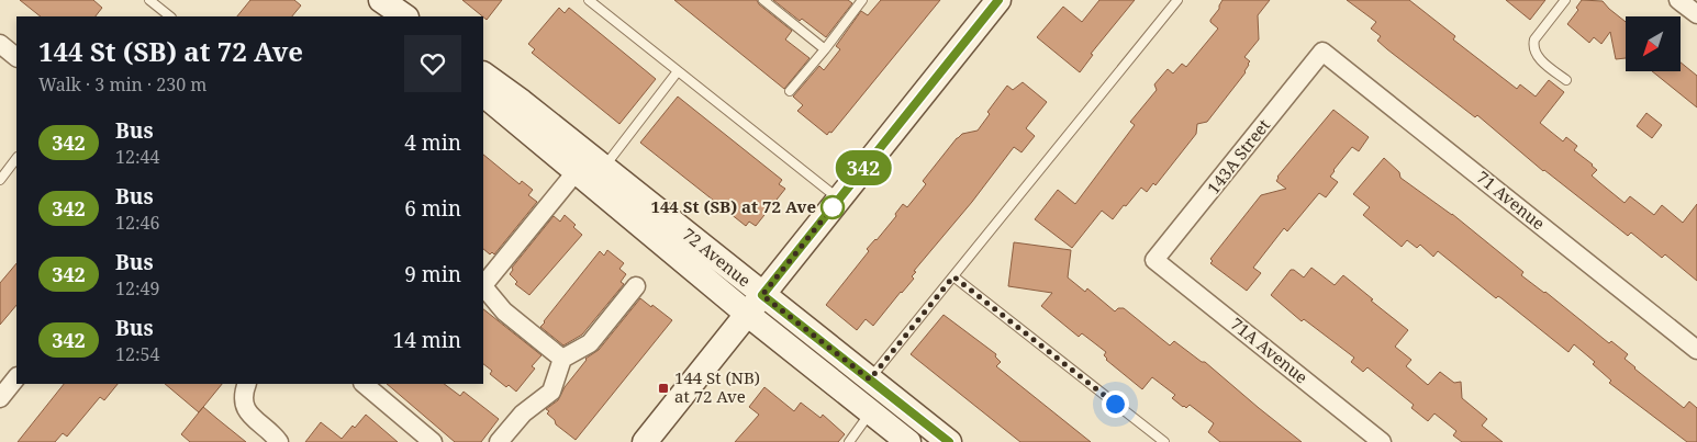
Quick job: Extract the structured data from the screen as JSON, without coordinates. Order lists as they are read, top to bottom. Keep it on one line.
{"streets":{"main road":["72 Avenue"],"street":["143A Street","71 Avenue","71A Avenue"]},"crossings":[["143A Street","71 Avenue"],["143A Street","71A Avenue"]],"places":{"other":["144 St (SB) at 72 Ave"],"transit":["144 St (NB) at 72 Ave"]},"lines":["bus line 342"],"north":"bottom left","page":{"on_map":"342","heading":["144 St (SB) at 72 Ave","Walk · 3 min · 230 m"],"list":[{"mark":"342","name":"Bus","note":"12:44","value":"4 min"},{"mark":"342","name":"Bus","note":"12:46","value":"6 min"},{"mark":"342","name":"Bus","note":"12:49","value":"9 min"},{"mark":"342","name":"Bus","note":"12:54","value":"14 min"}]}}
